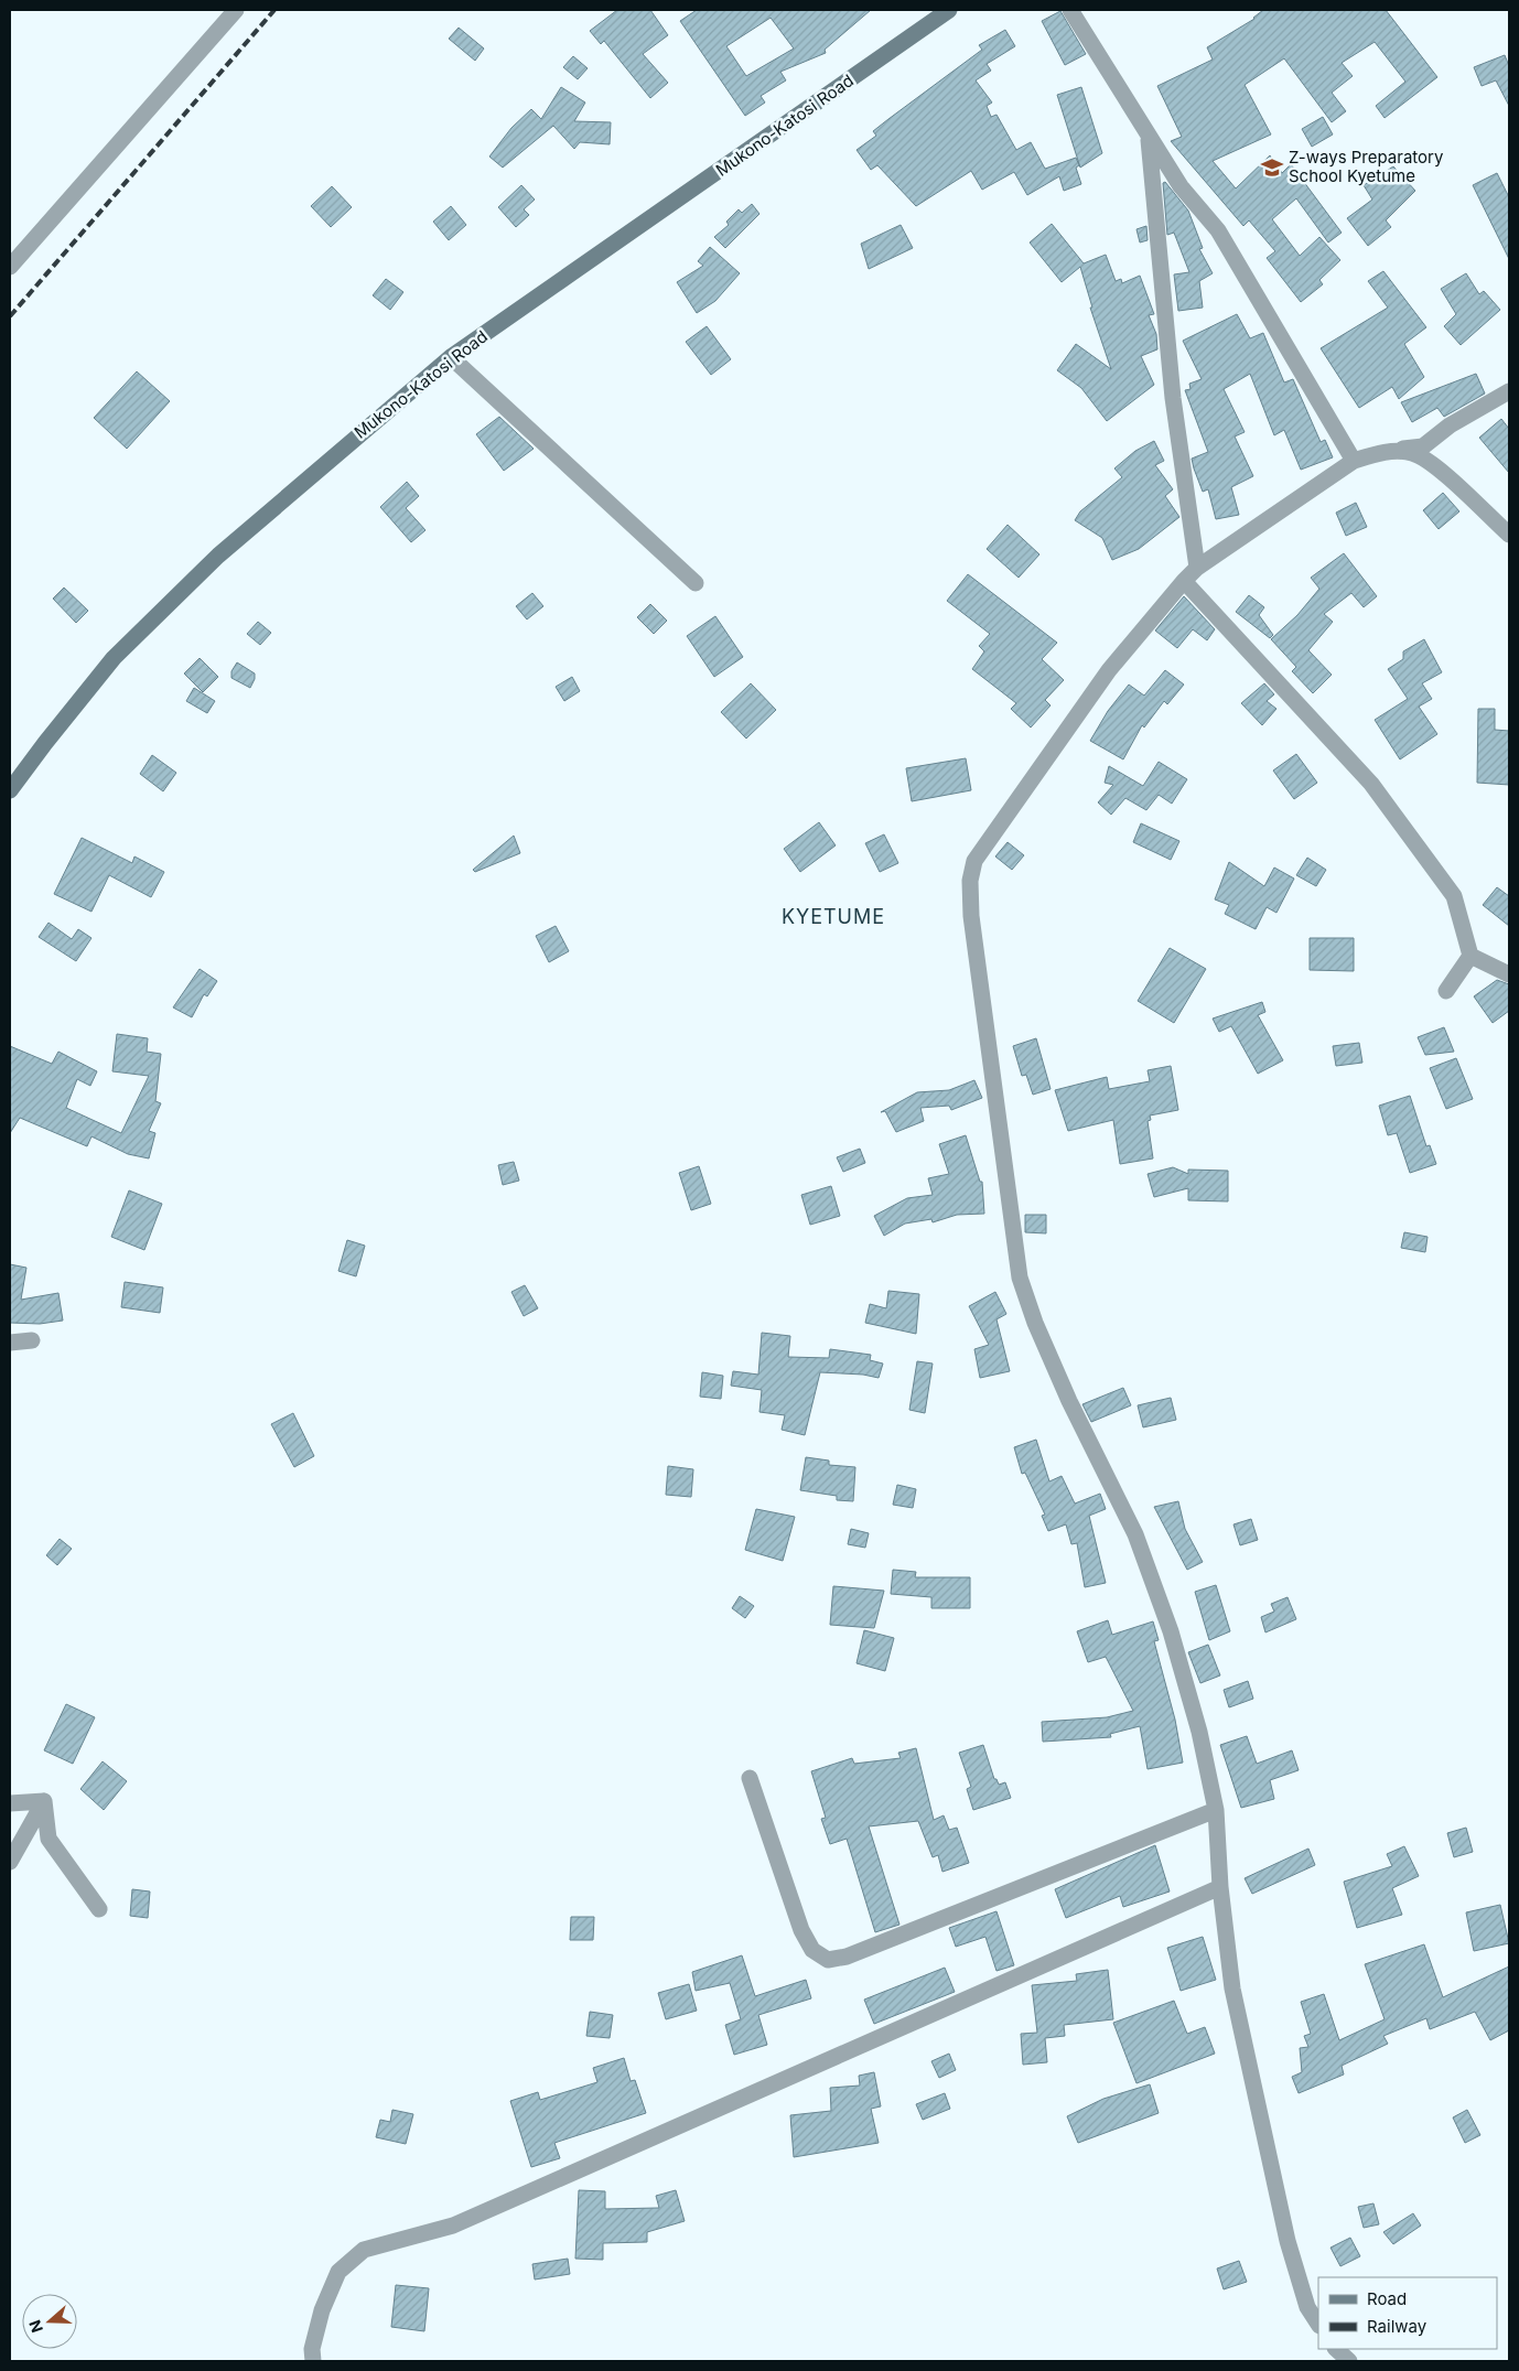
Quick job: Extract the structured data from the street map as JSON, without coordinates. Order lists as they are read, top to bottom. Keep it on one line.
{"streets":{"main road":["Mukono-Katosi Road"]},"districts":["KYETUME"],"places":{"school or university":["Z-ways Preparatory School Kyetume"]},"legend":["Road","Railway"],"north":"left"}
